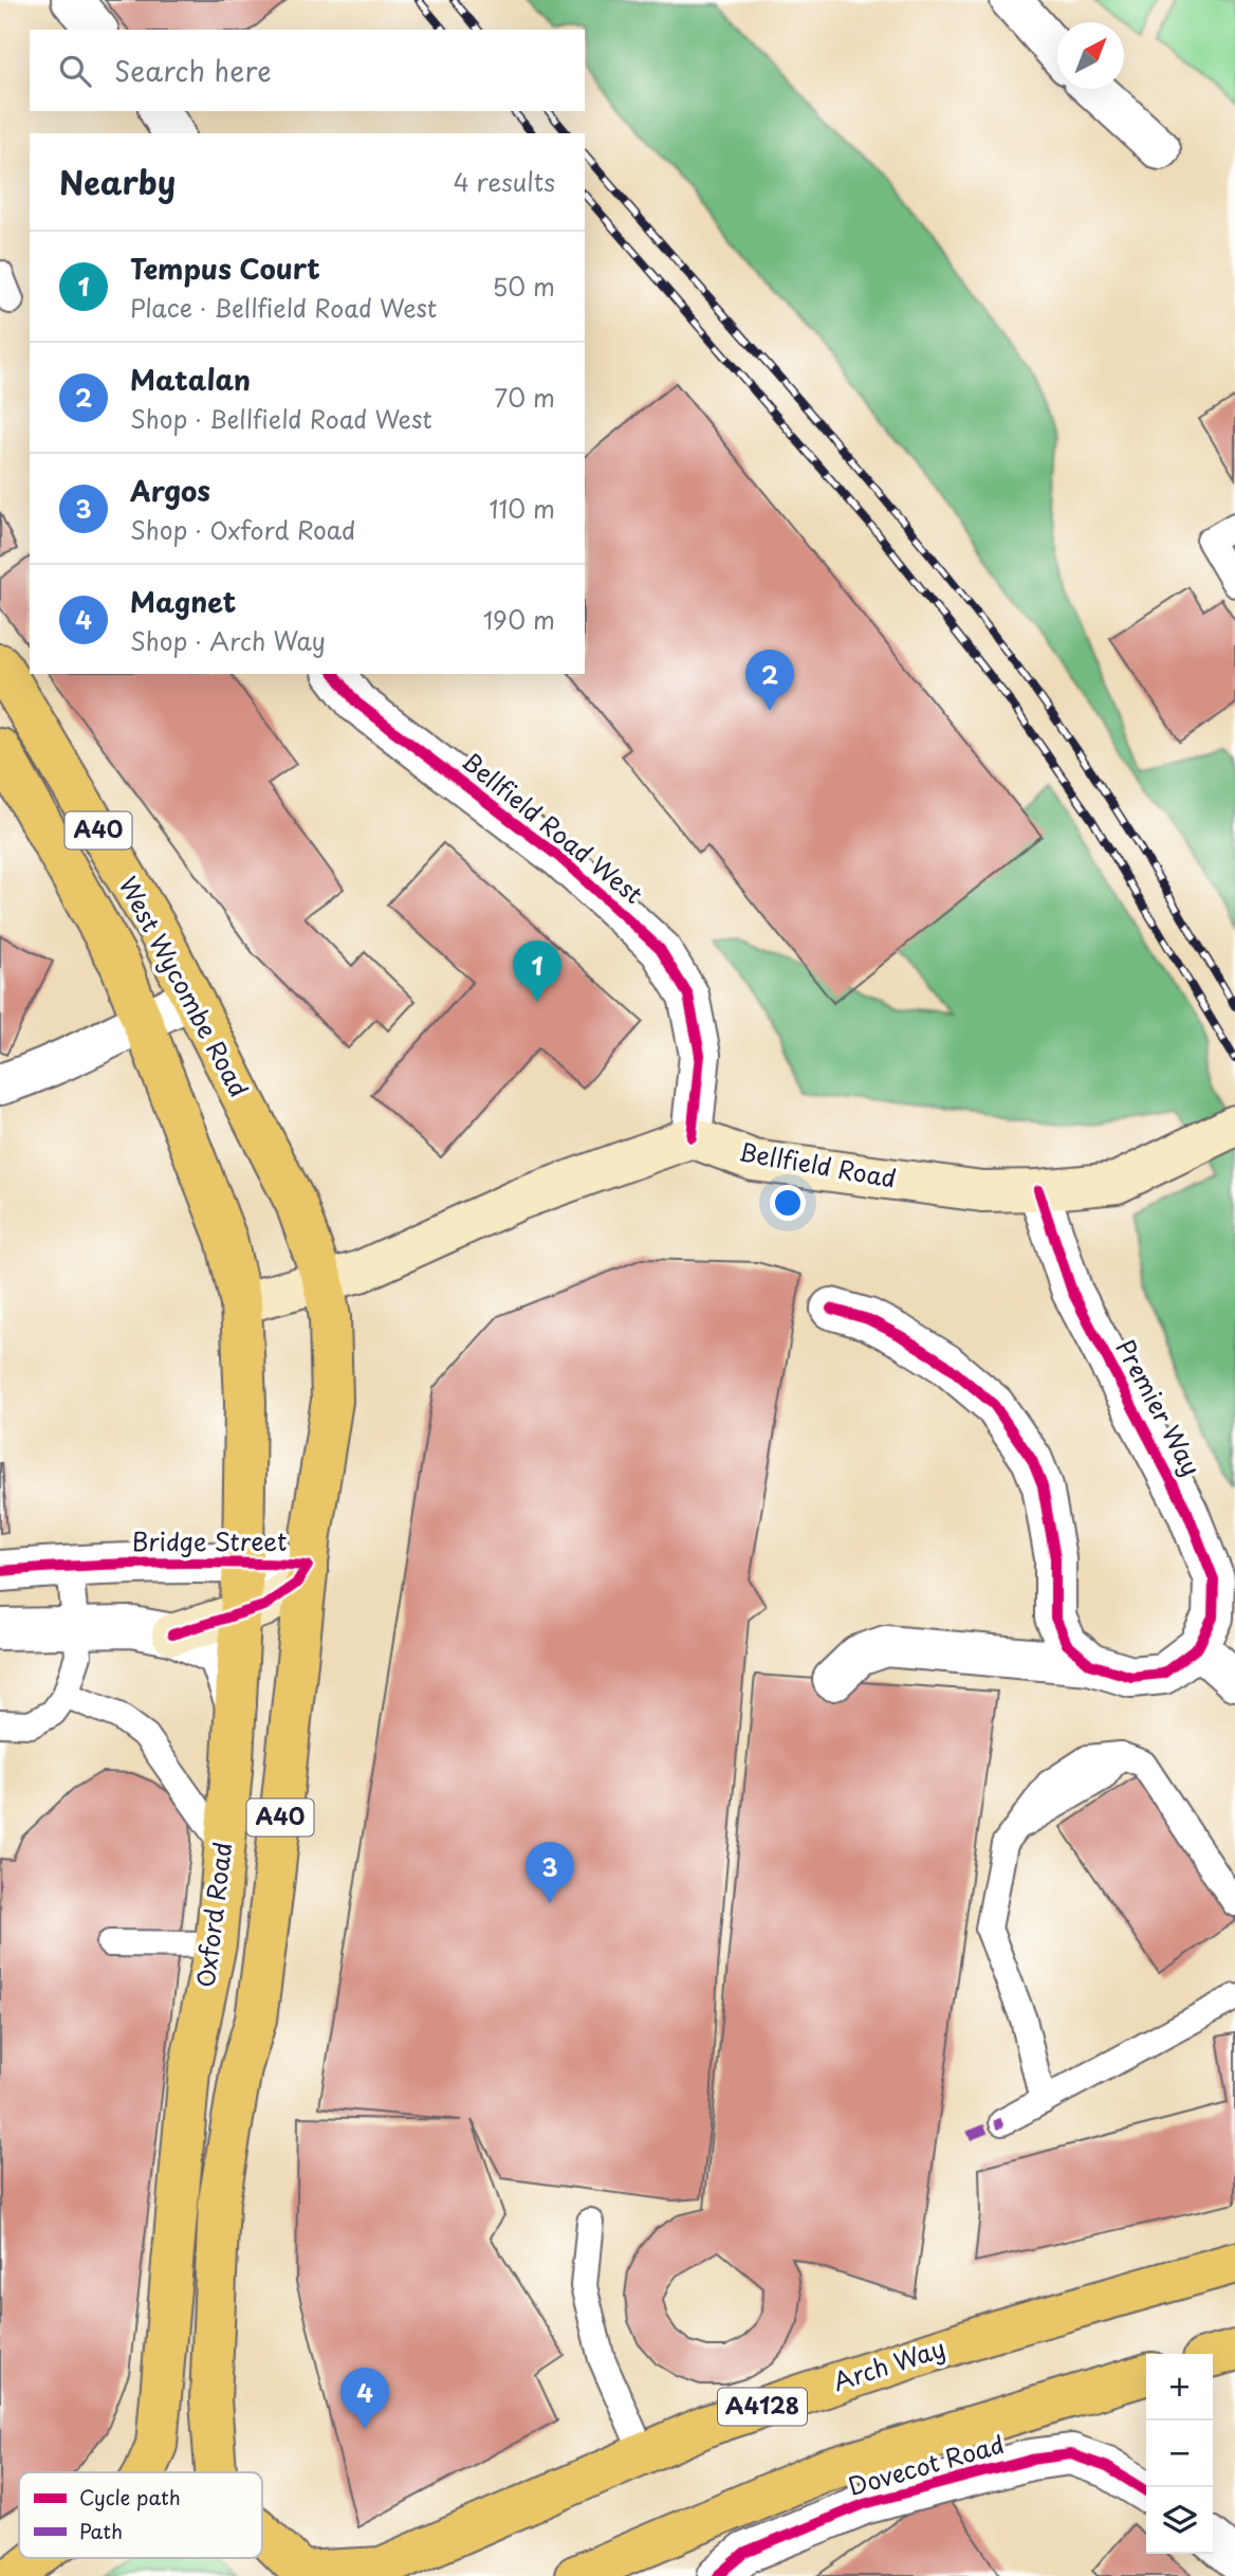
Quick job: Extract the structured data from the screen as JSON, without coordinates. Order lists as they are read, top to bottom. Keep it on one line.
{"streets":{"main road":["A40","West Wycombe Road","Oxford Road","Arch Way","A4128"],"street":["Bellfield Road West","Bellfield Road","Premier Way","Bridge Street","Dovecot Road"]},"crossings":[["Bellfield Road West","Bellfield Road"],["A40","West Wycombe Road"],["A40","Bridge Street"],["West Wycombe Road","Oxford Road"],["Bellfield Road","Premier Way"],["Bridge Street","Oxford Road"]],"legend":["Cycle path","Path"],"north":"top right","page":{"search":"Search here","heading":["Nearby","4 results"],"list":[{"mark":"1","name":"Tempus Court","note":"Place · Bellfield Road West","value":"50 m"},{"mark":"2","name":"Matalan","note":"Shop · Bellfield Road West","value":"70 m"},{"mark":"3","name":"Argos","note":"Shop · Oxford Road","value":"110 m"},{"mark":"4","name":"Magnet","note":"Shop · Arch Way","value":"190 m"}],"pins":["2","1","3","4"],"map_buttons":["+","−"]}}
